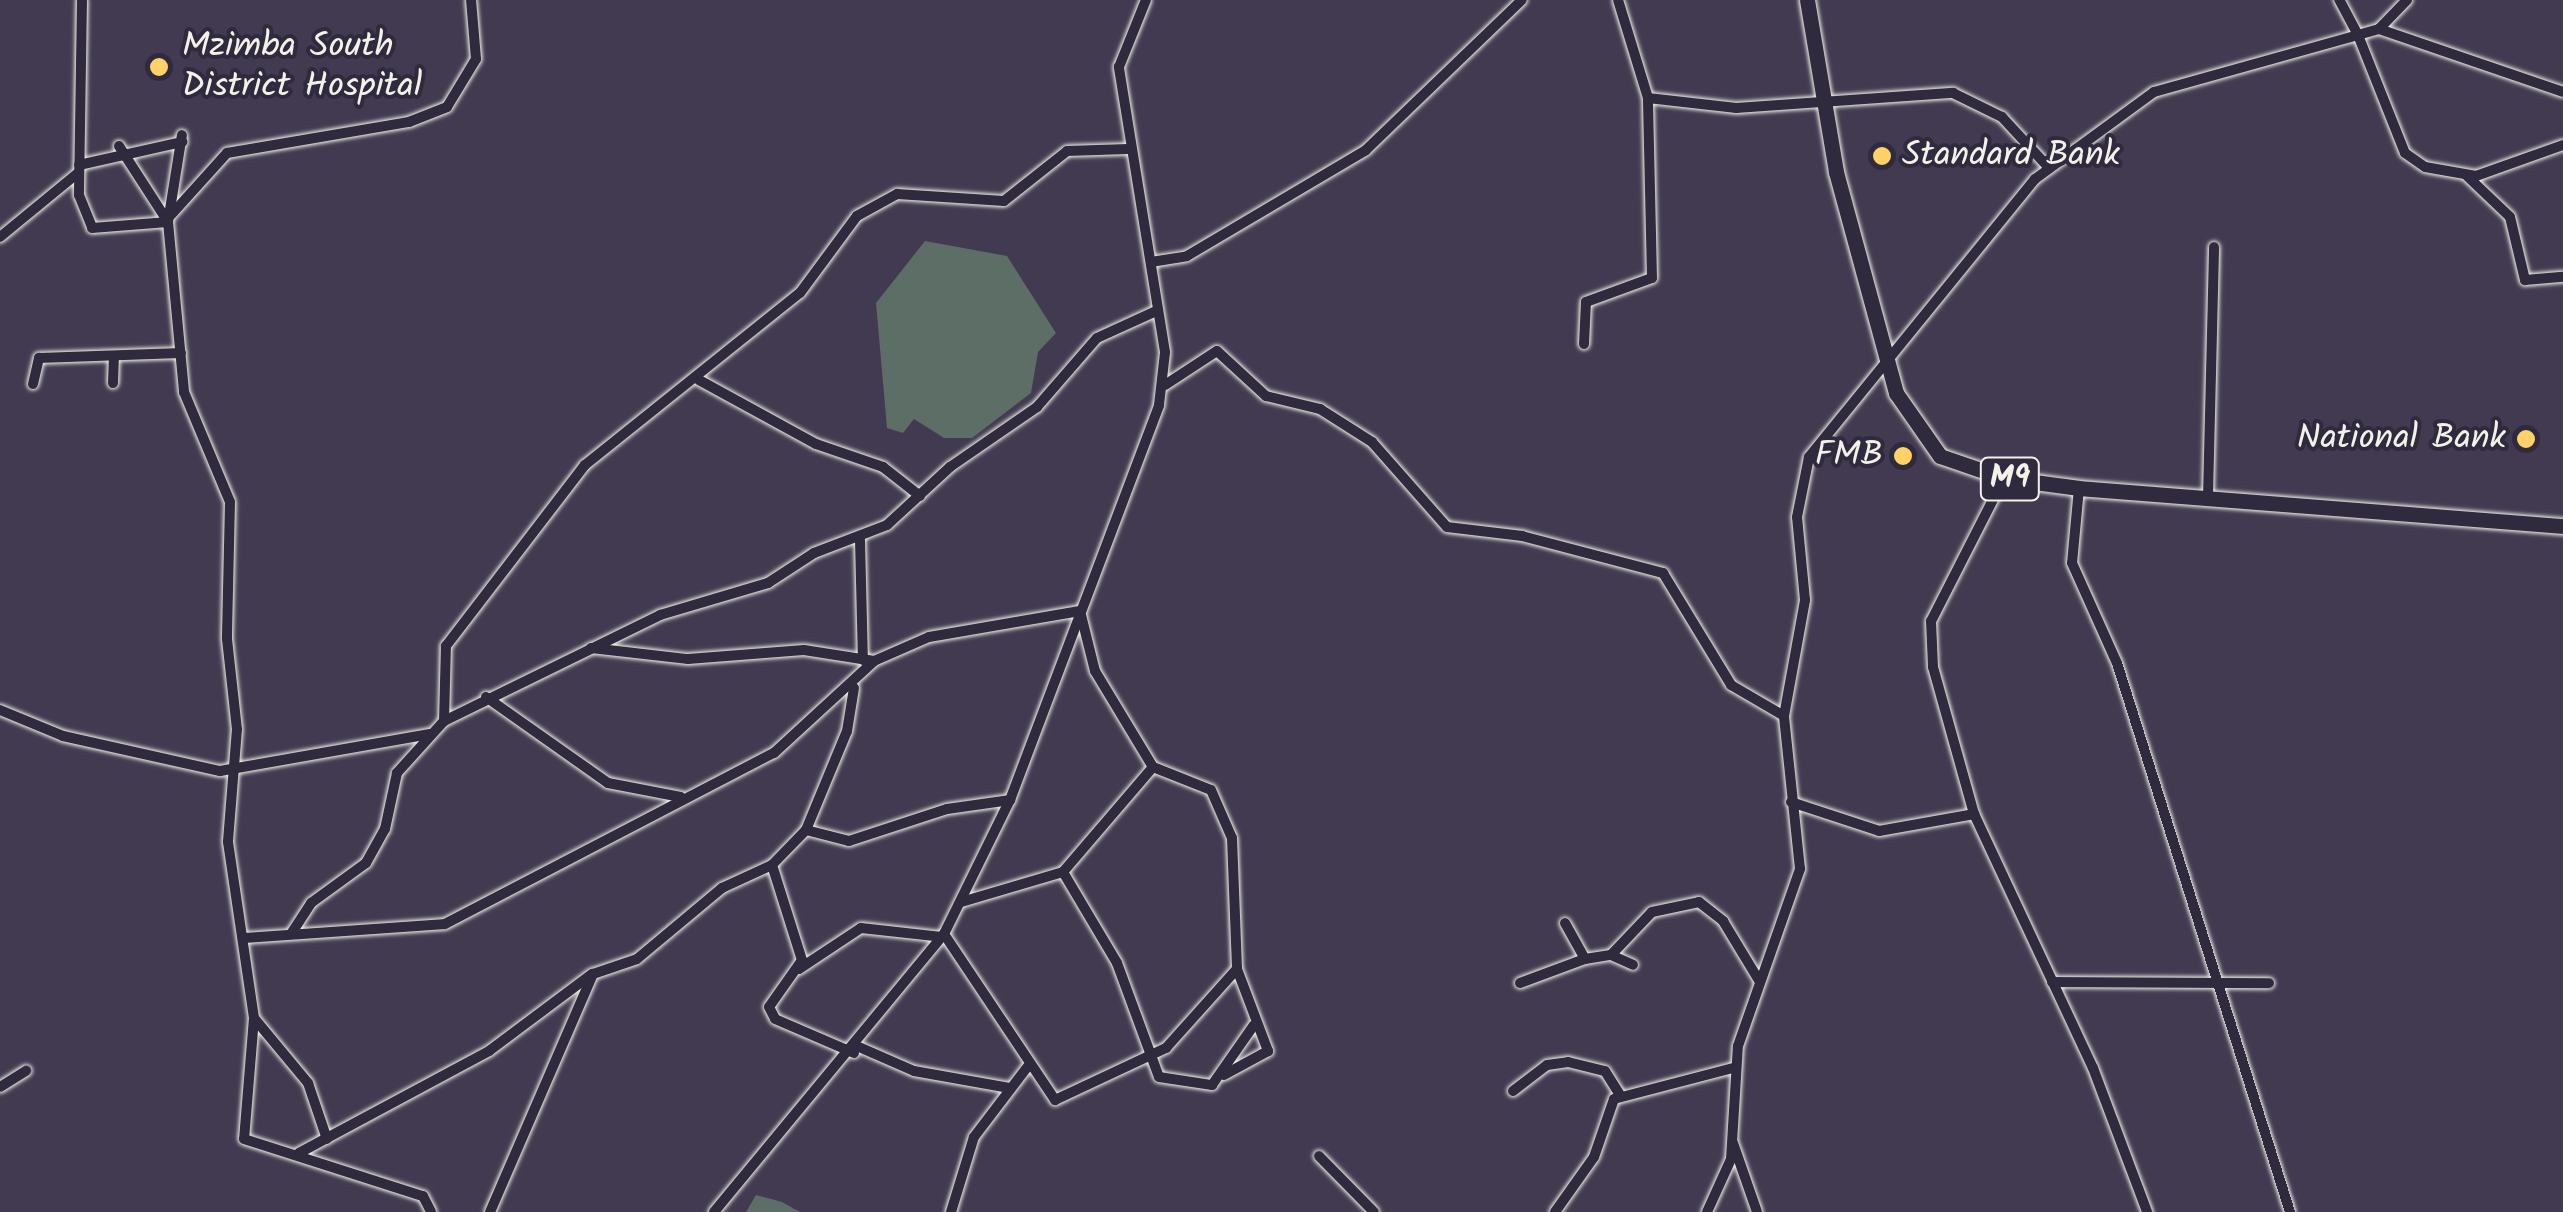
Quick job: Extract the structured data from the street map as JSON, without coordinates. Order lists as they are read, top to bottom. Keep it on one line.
{"streets":{"main road":["M9"]},"places":["Mzimba South District Hospital","Standard Bank","National Bank","FMB"]}
